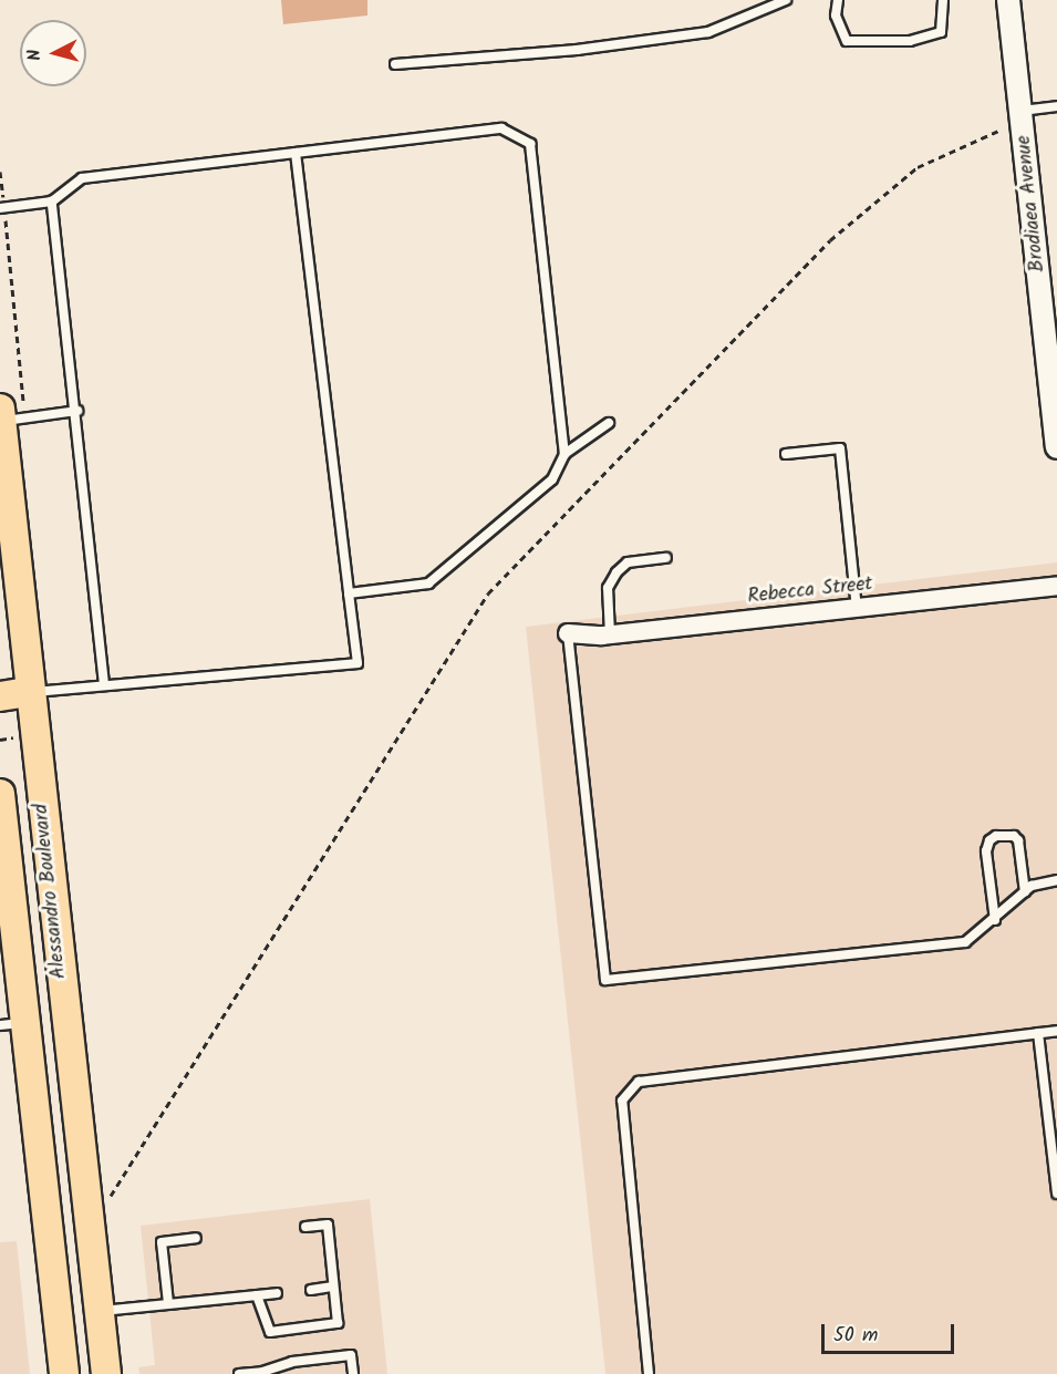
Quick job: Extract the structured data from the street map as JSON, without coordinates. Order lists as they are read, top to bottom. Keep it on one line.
{"streets":{"main road":["Alessandro Boulevard"],"street":["Brodiaea Avenue","Rebecca Street"]},"scale_bar":"50 m","north":"left"}
